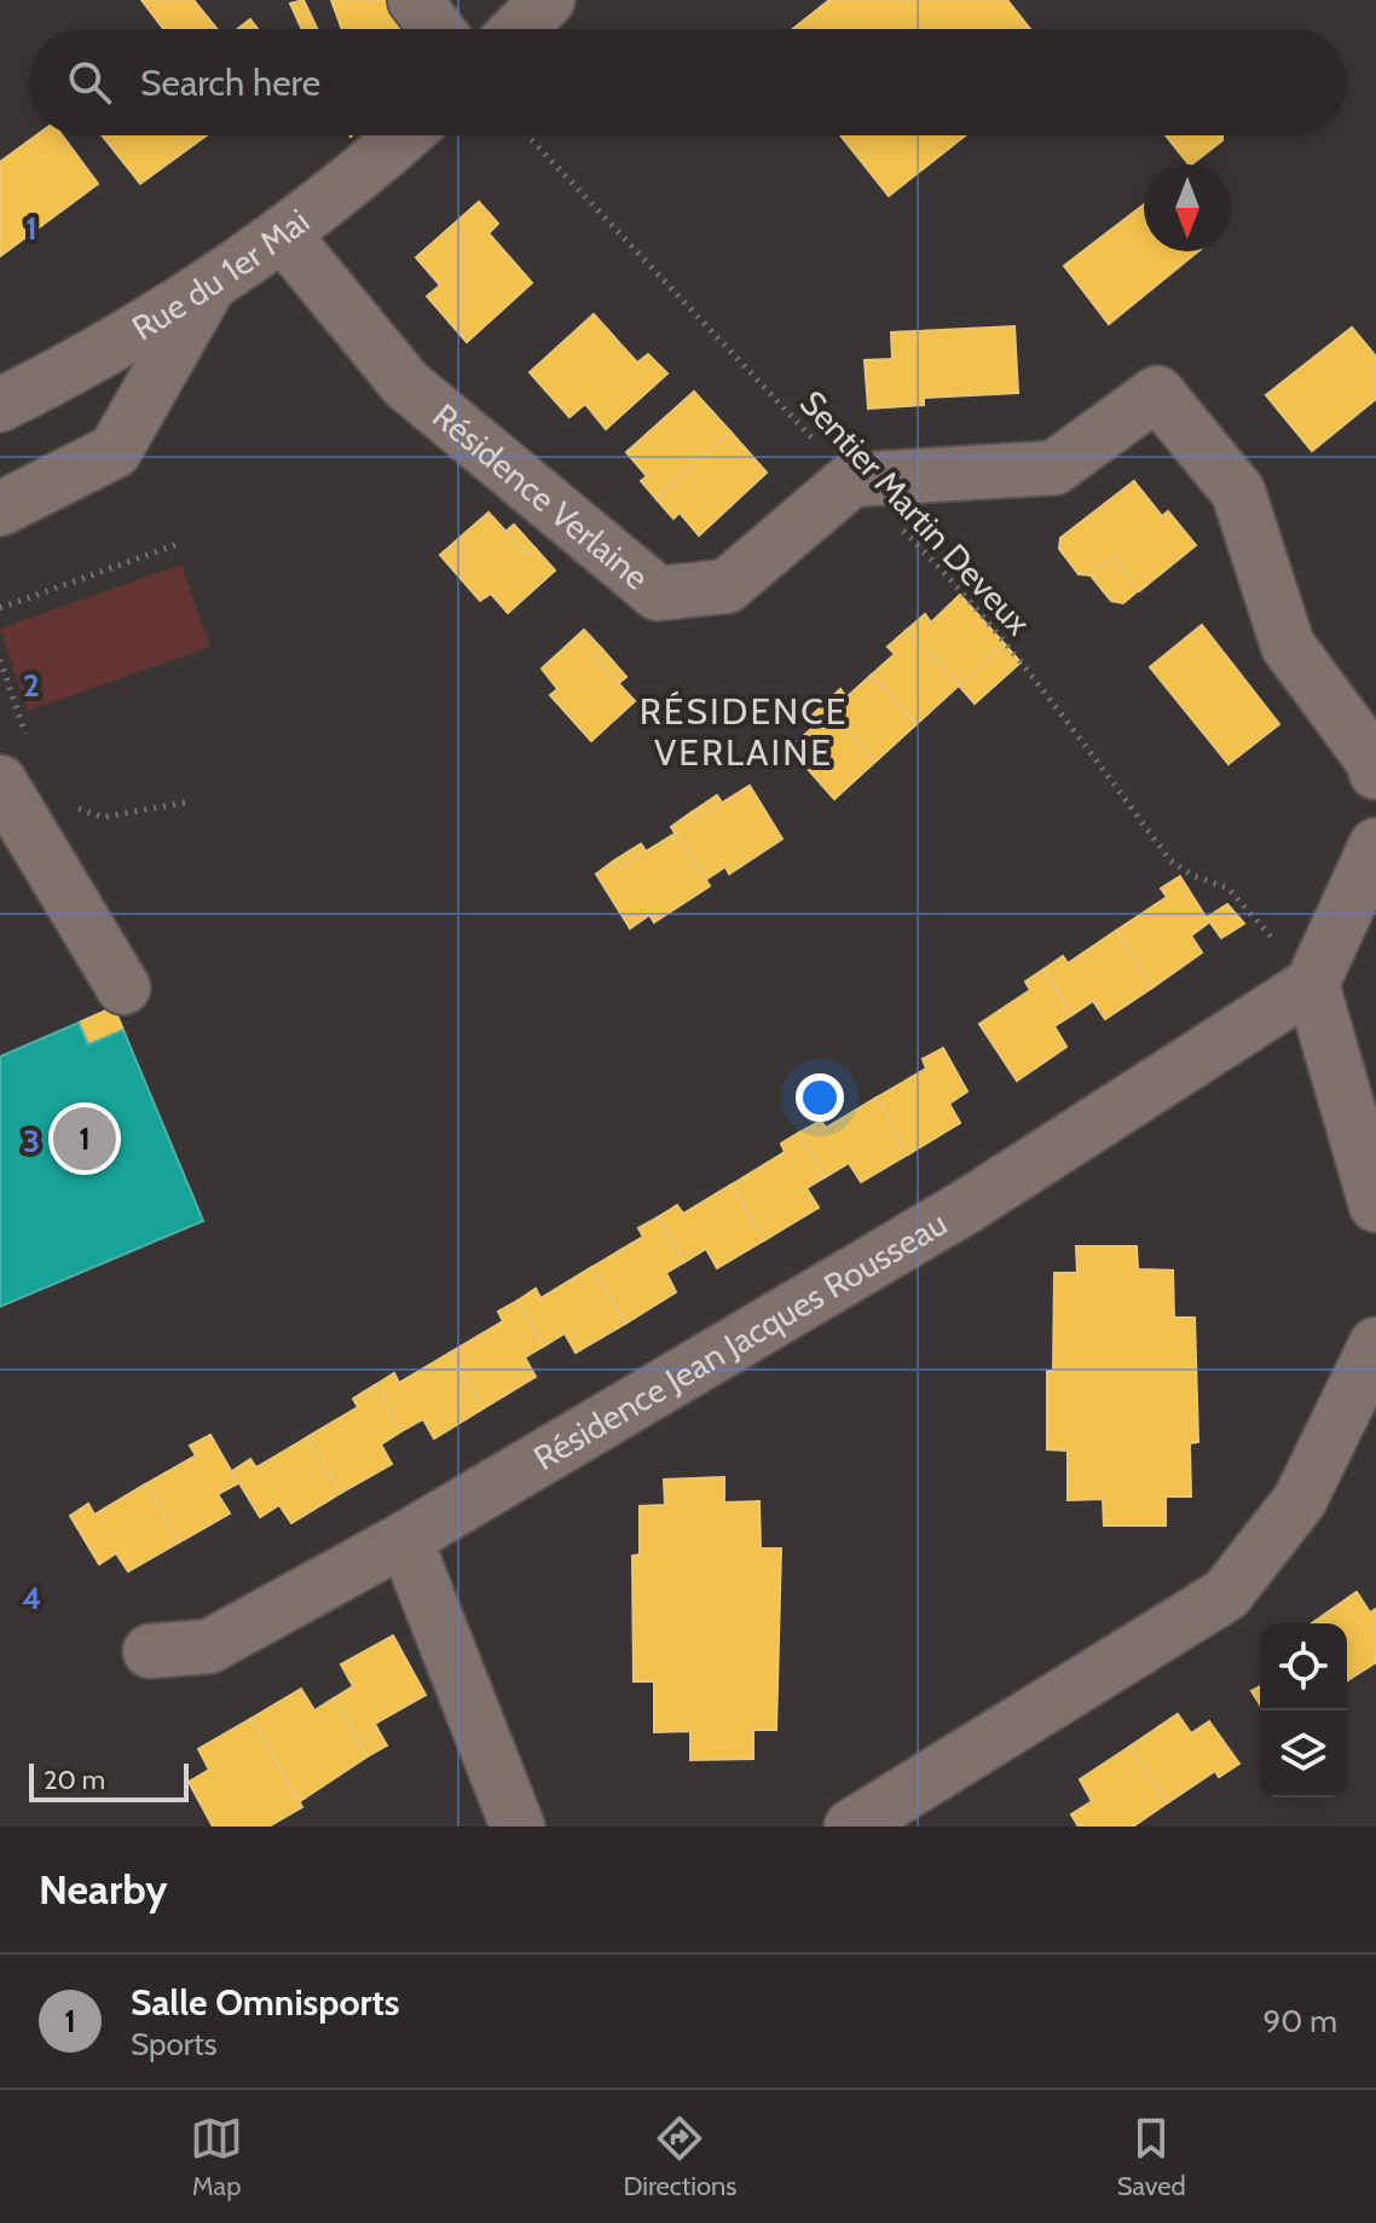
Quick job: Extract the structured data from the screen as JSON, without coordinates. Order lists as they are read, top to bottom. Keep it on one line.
{"streets":{"street":["Rue du 1er Mai","Résidence Verlaine","Résidence Jean Jacques Rousseau"],"path":["Sentier Martin Deveux"]},"crossings":[["Rue du 1er Mai","Résidence Verlaine"],["Résidence Verlaine","Sentier Martin Deveux"],["Sentier Martin Deveux","Résidence Jean Jacques Rousseau"]],"districts":["RÉSIDENCE VERLAINE"],"scale_bar":"20 m","north":"bottom","page":{"search":"Search here","pins":"1","scale":"20 m","heading":"Nearby","list":[{"mark":"1","name":"Salle Omnisports","note":"Sports","value":"90 m"}],"nav":["Map","Directions","Saved"]},"grid":{"rows":["1","2","3","4"]}}
